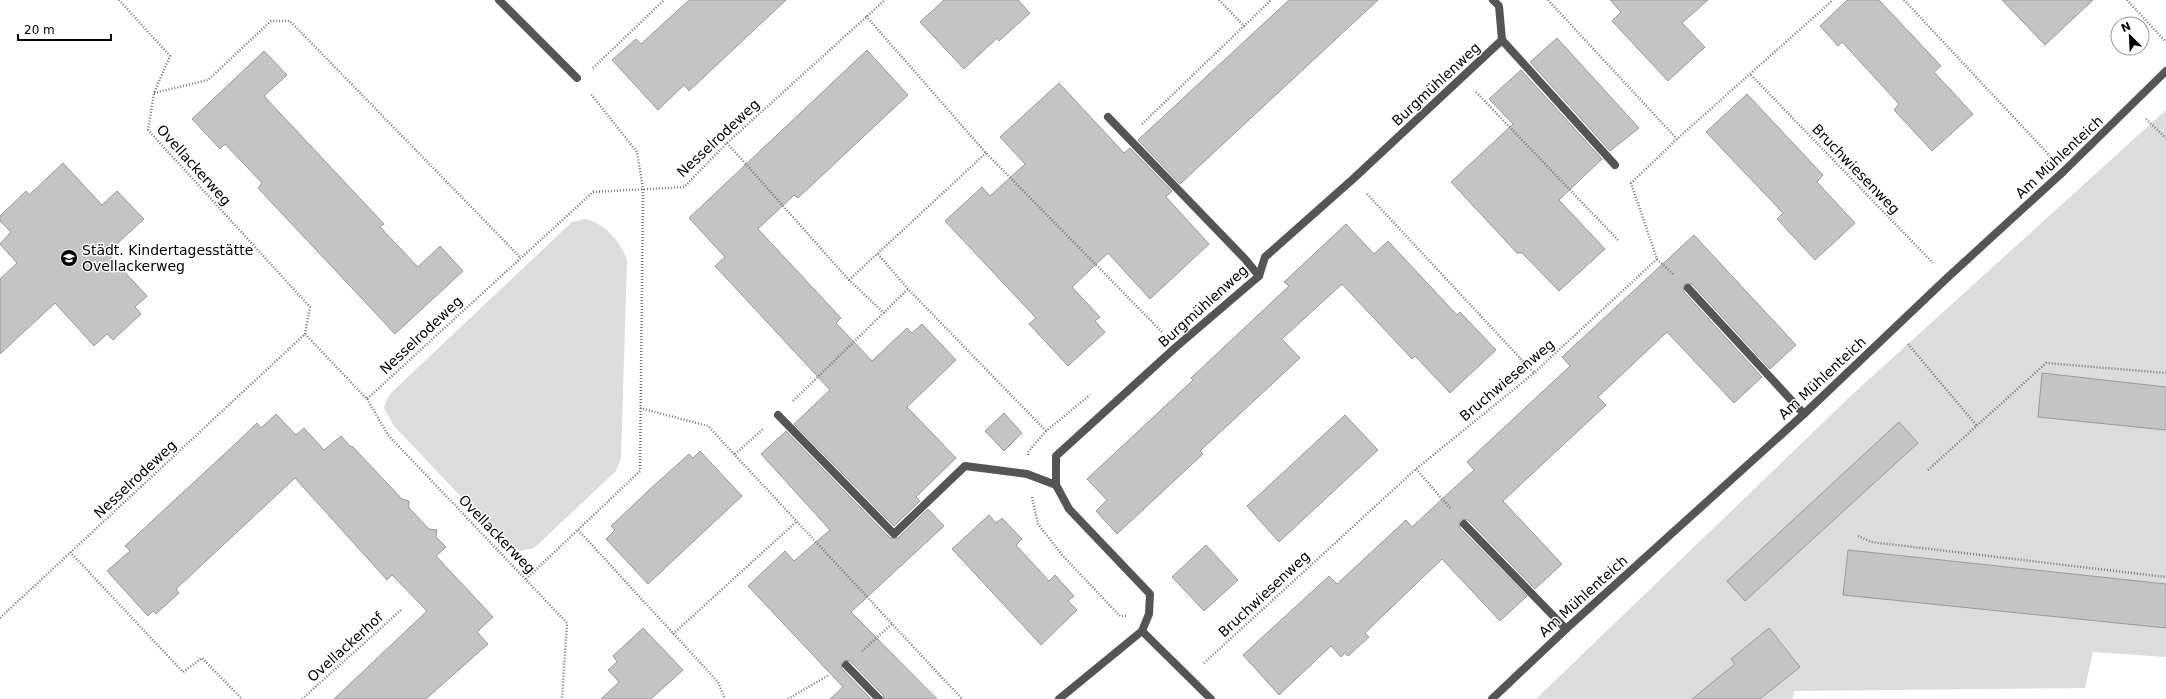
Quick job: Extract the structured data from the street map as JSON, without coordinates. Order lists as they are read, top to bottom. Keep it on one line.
{"streets":{"street":["Burgmühlenweg","Am Mühlenteich"],"path":["Nesselrodeweg","Ovellackerweg","Bruchwiesenweg","Ovellackerhof"]},"crossings":[["Nesselrodeweg","Ovellackerweg"],["Am Mühlenteich","Bruchwiesenweg"]],"places":{"school or university":["Städt. Kindertagesstätte Ovellackerweg"]},"scale_bar":"20 m","north":"top left"}
